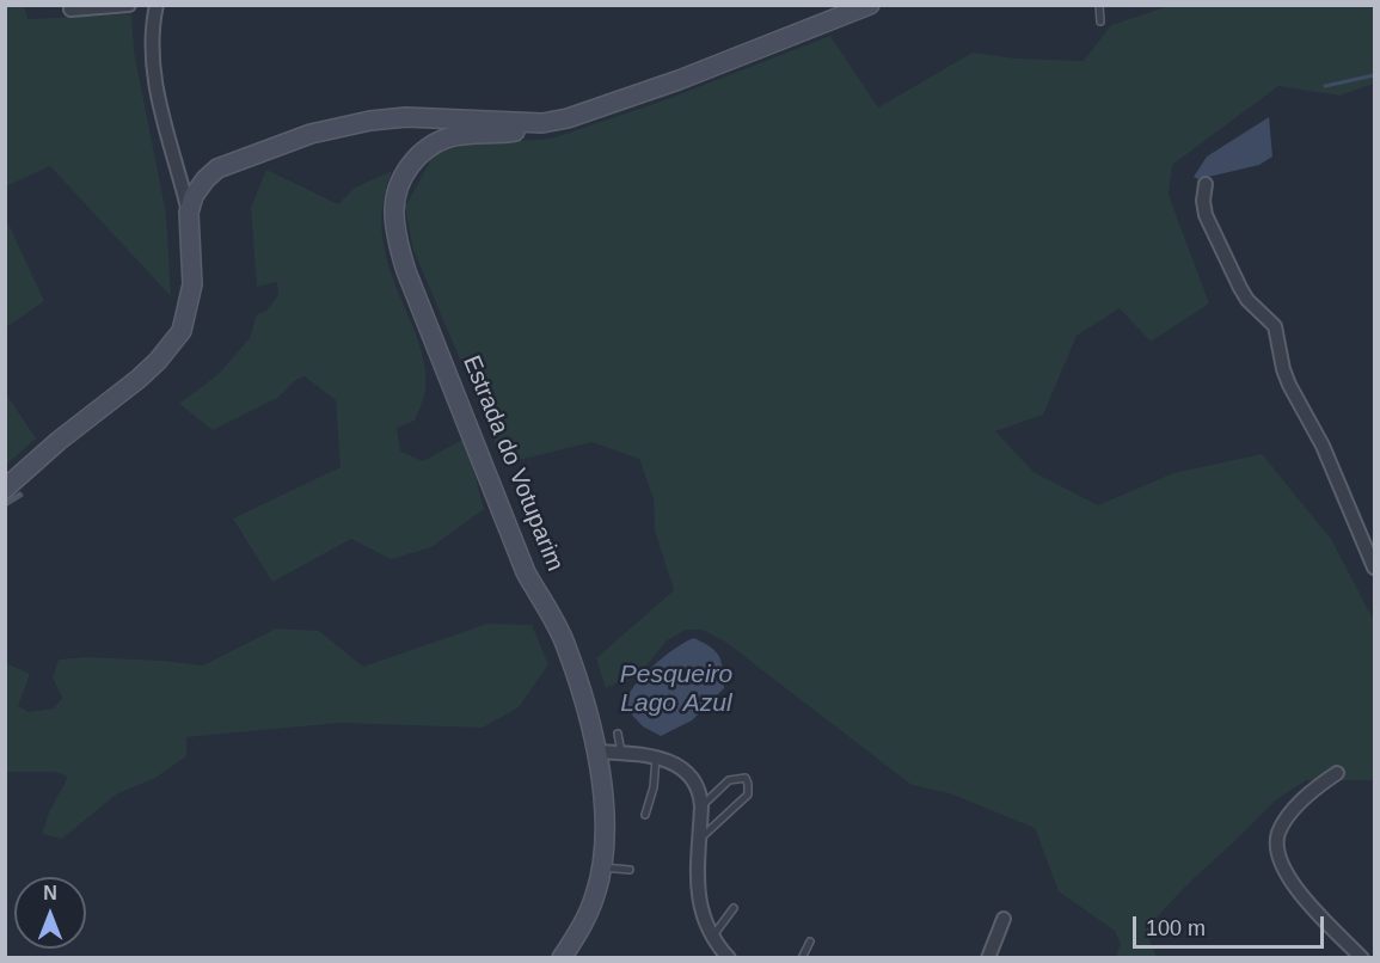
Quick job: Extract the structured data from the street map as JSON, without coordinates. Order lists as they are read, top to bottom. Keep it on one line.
{"streets":{"main road":["Estrada do Votuparim"]},"water":["Pesqueiro Lago Azul"],"scale_bar":"100 m","north":"top"}
